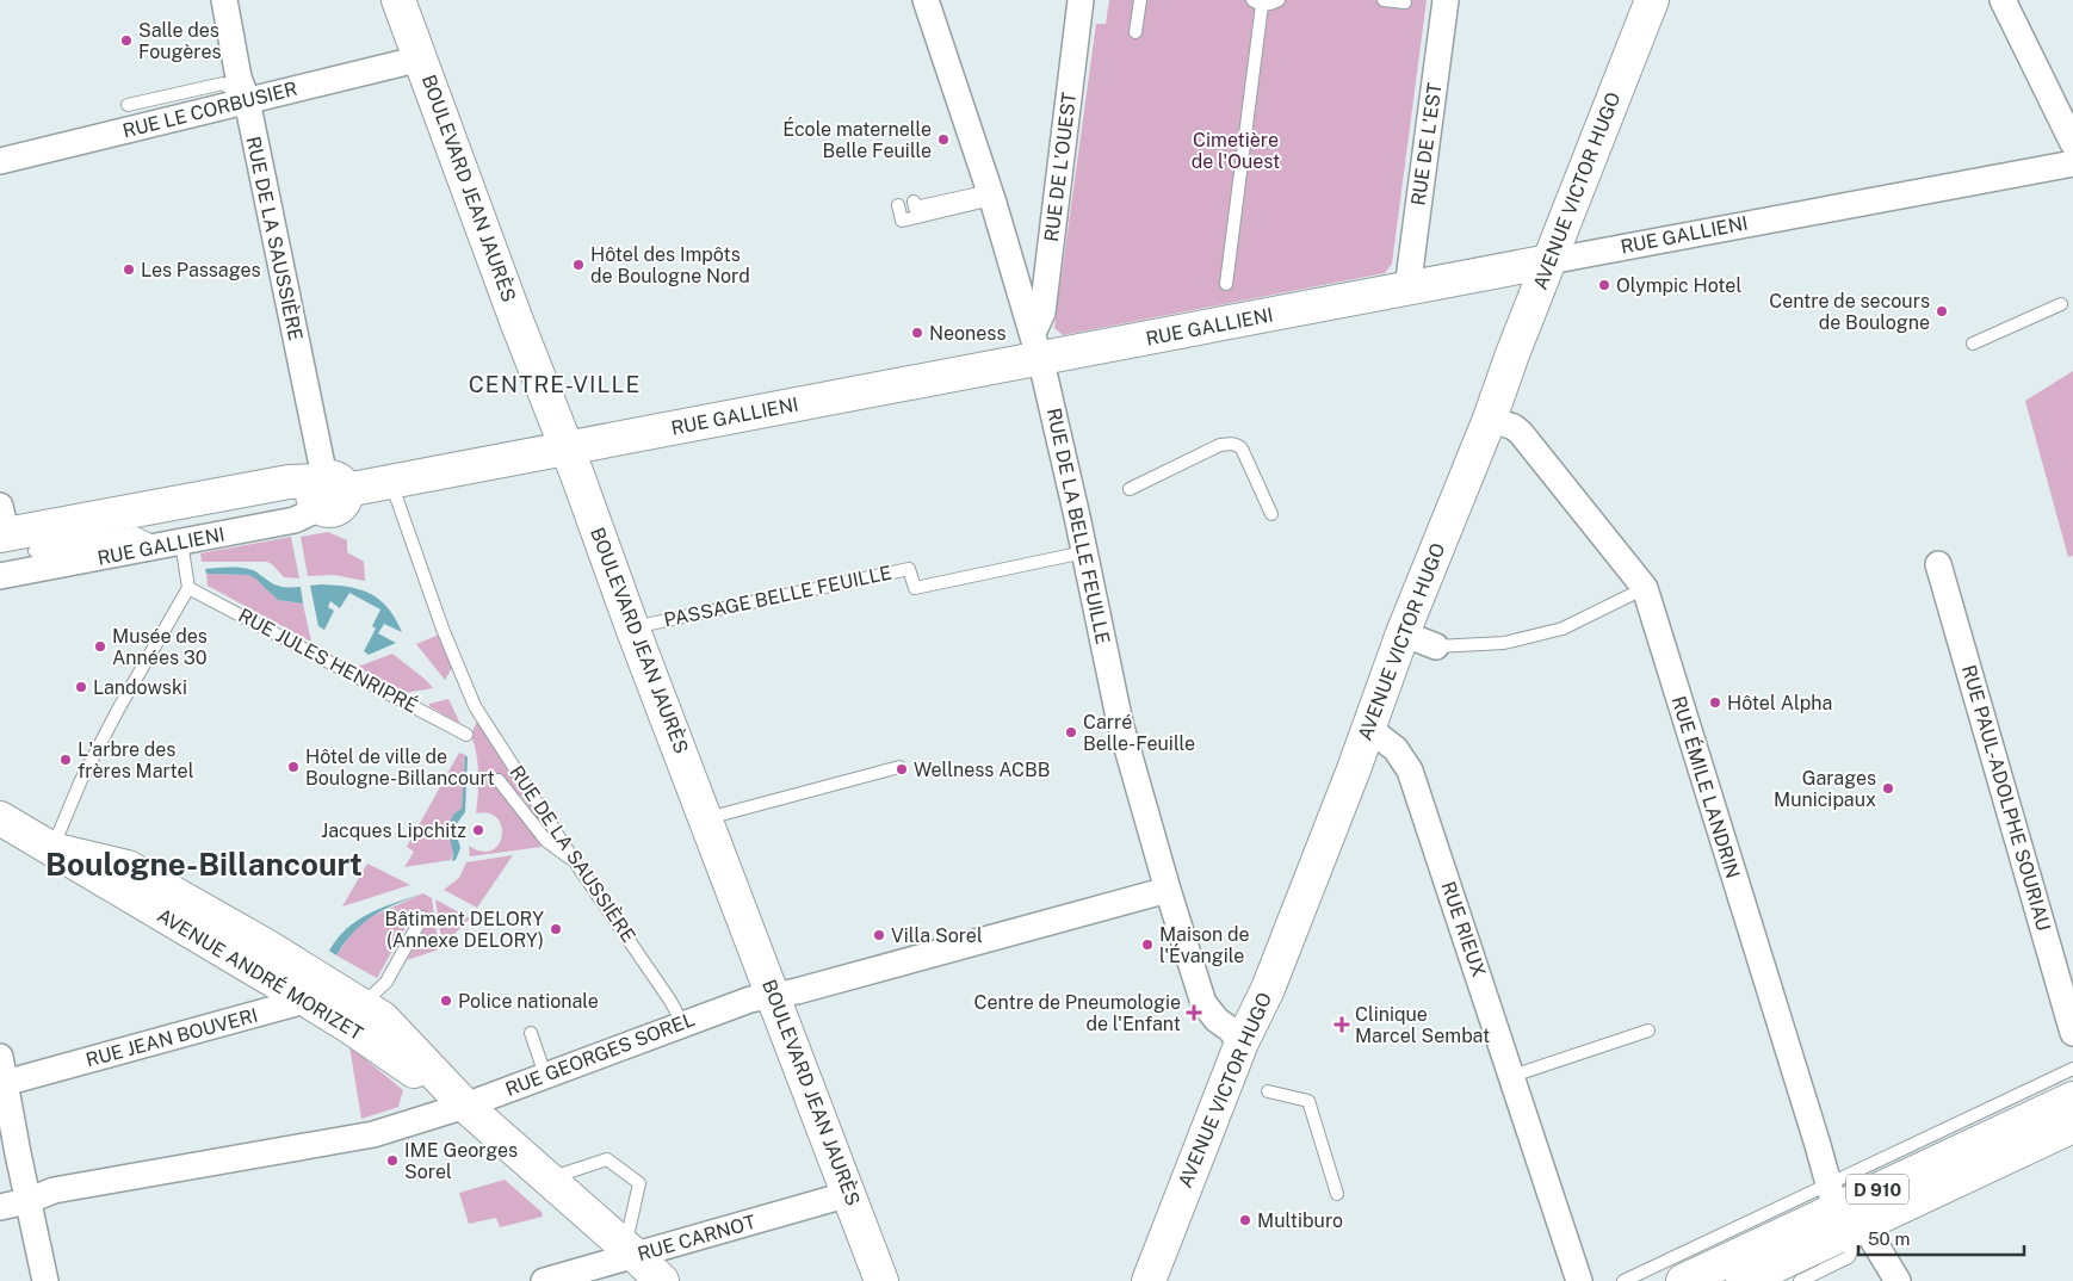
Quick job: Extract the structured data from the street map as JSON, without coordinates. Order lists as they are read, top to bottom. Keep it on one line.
{"streets":{"street":["RUE LE CORBUSIER","RUE DE L'EST","RUE DE L'OUEST","BOULEVARD JEAN JAURÈS","AVENUE VICTOR HUGO","RUE GALLIENI","RUE DE LA SAUSSIÈRE","RUE DE LA BELLE FEUILLE","RUE ÉMILE LANDRIN","RUE PAUL-ADOLPHE SOURIAU","RUE RIEUX","AVENUE ANDRÉ MORIZET","RUE JEAN BOUVERI","RUE GEORGES SOREL","D 910","RUE CARNOT"],"lane":["PASSAGE BELLE FEUILLE","RUE JULES HENRIPRÉ"]},"crossings":[["RUE LE CORBUSIER","BOULEVARD JEAN JAURÈS"],["RUE LE CORBUSIER","RUE DE LA SAUSSIÈRE"],["RUE DE L'EST","RUE GALLIENI"],["RUE DE L'OUEST","RUE GALLIENI"],["RUE DE L'OUEST","RUE DE LA BELLE FEUILLE"],["BOULEVARD JEAN JAURÈS","RUE GALLIENI"],["BOULEVARD JEAN JAURÈS","PASSAGE BELLE FEUILLE"],["BOULEVARD JEAN JAURÈS","RUE GEORGES SOREL"],["BOULEVARD JEAN JAURÈS","RUE CARNOT"],["AVENUE VICTOR HUGO","RUE GALLIENI"],["AVENUE VICTOR HUGO","RUE DE LA BELLE FEUILLE"],["AVENUE VICTOR HUGO","RUE ÉMILE LANDRIN"],["AVENUE VICTOR HUGO","RUE RIEUX"],["RUE GALLIENI","RUE DE LA SAUSSIÈRE"],["RUE GALLIENI","RUE DE LA BELLE FEUILLE"],["RUE DE LA SAUSSIÈRE","RUE GEORGES SOREL"],["RUE DE LA BELLE FEUILLE","PASSAGE BELLE FEUILLE"],["RUE DE LA BELLE FEUILLE","RUE GEORGES SOREL"],["RUE ÉMILE LANDRIN","D 910"],["AVENUE ANDRÉ MORIZET","RUE JEAN BOUVERI"],["AVENUE ANDRÉ MORIZET","RUE GEORGES SOREL"],["AVENUE ANDRÉ MORIZET","RUE CARNOT"]],"districts":["CENTRE-VILLE","Boulogne-Billancourt"],"parks":["Cimetière de l'Ouest"],"places":{"other":["Salle des Fougères","École maternelle Belle Feuille","Hôtel des Impôts de Boulogne Nord","Les Passages","Olympic Hotel","Centre de secours de Boulogne","Neoness","Musée des Années 30","Landowski","Hôtel Alpha","Carré Belle-Feuille","L'arbre des frères Martel","Hôtel de ville de Boulogne-Billancourt","Wellness ACBB","Garages Municipaux","Jacques Lipchitz","Bâtiment DELORY (Annexe DELORY)","Villa Sorel","Maison de l'Évangile","Police nationale","IME Georges Sorel","Multiburo"],"health":["Centre de Pneumologie de l'Enfant","Clinique Marcel Sembat"]},"scale_bar":"50 m"}
